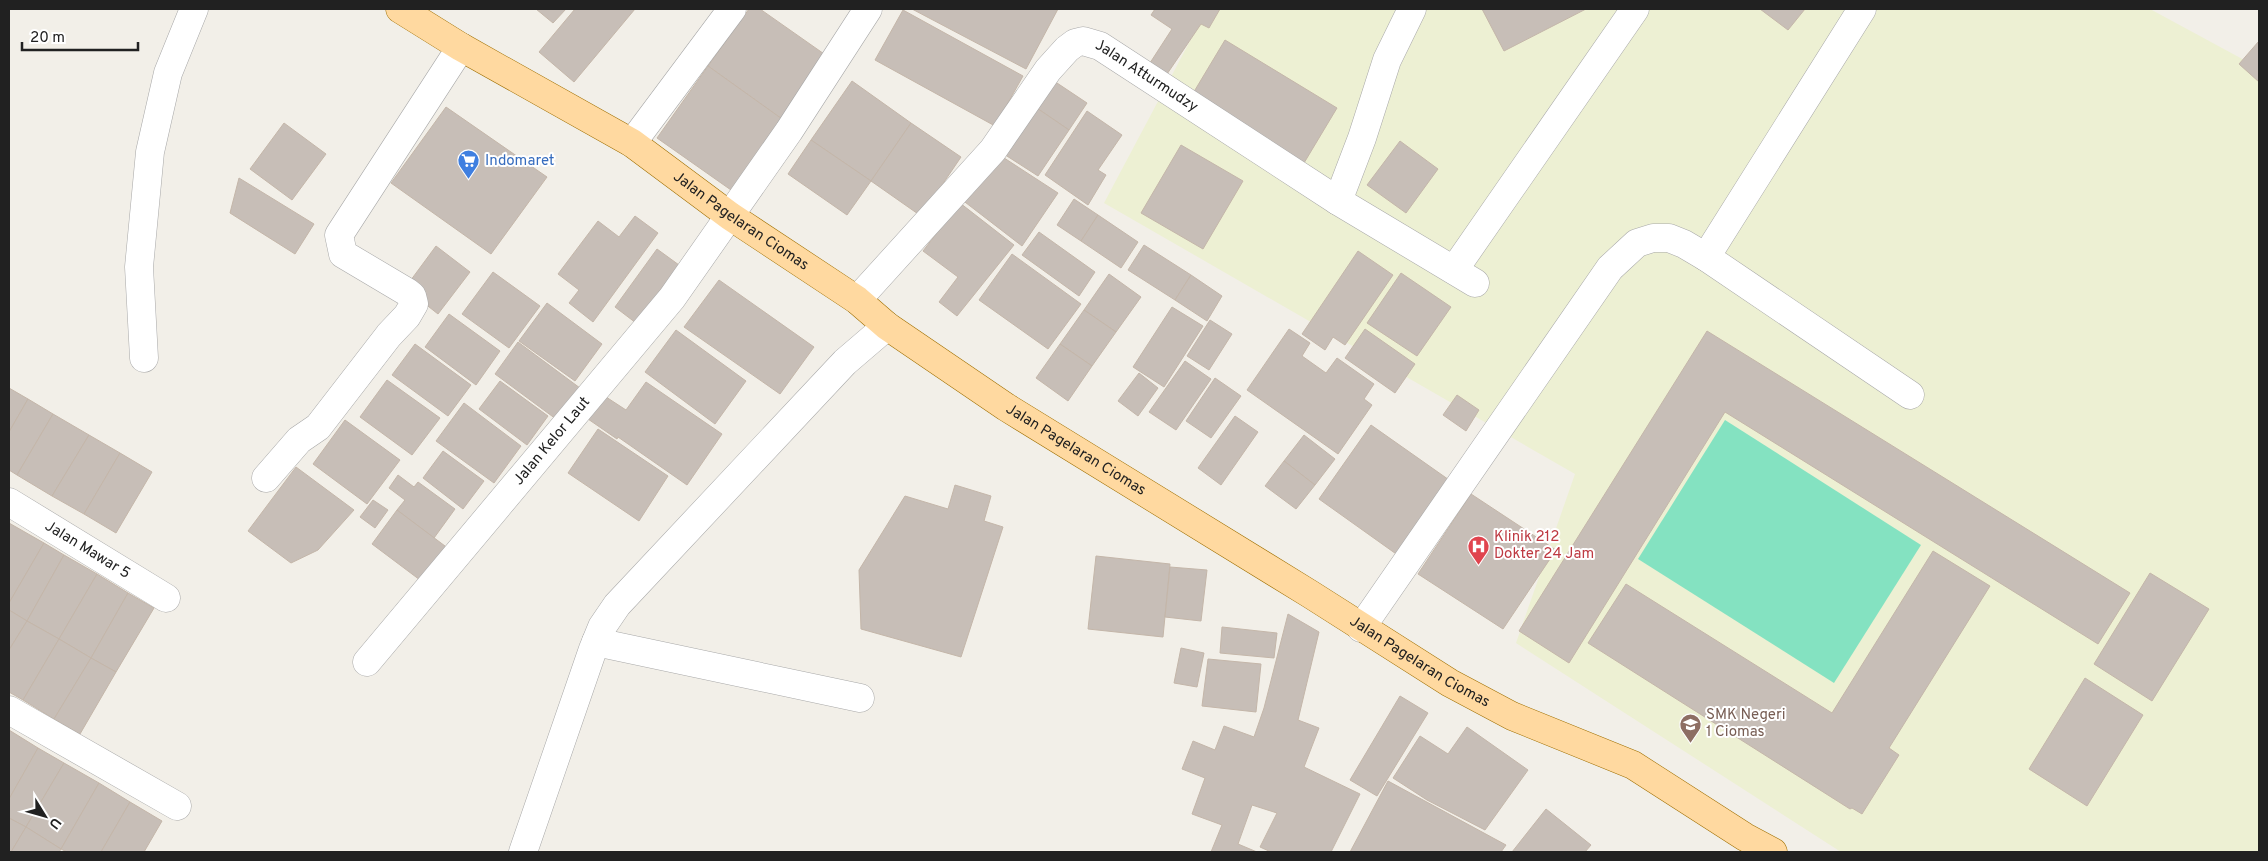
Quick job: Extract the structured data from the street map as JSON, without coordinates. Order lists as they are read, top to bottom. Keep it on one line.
{"streets":{"main road":["Jalan Pagelaran Ciomas"],"street":["Jalan Atturmudzy","Jalan Kelor Laut","Jalan Mawar 5"]},"crossings":[["Jalan Atturmudzy","Jalan Pagelaran Ciomas"],["Jalan Pagelaran Ciomas","Jalan Kelor Laut"]],"places":{"supermarket":["Indomaret"],"hospital":["Klinik 212 Dokter 24 Jam"],"school or university":["SMK Negeri 1 Ciomas"]},"scale_bar":"20 m","north":"bottom right"}
